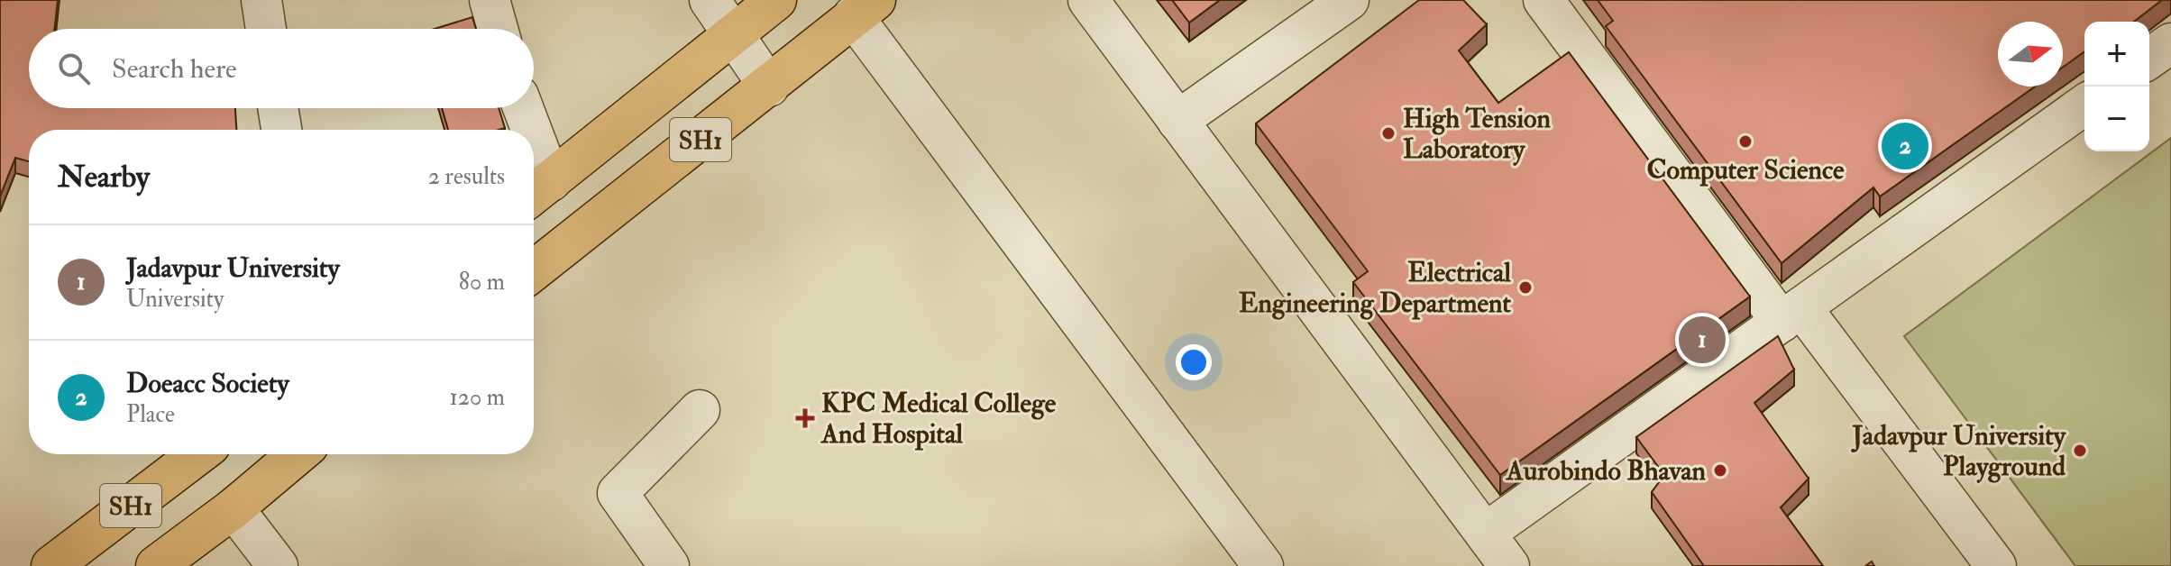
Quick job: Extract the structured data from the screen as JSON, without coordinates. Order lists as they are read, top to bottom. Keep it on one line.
{"streets":{"main road":["SH1"]},"places":{"other":["High Tension Laboratory","Computer Science","Electrical Engineering Department","Jadavpur University Playground","Aurobindo Bhavan"],"health":["KPC Medical College And Hospital"]},"north":"right","page":{"map_buttons":["+","−"],"search":"Search here","pins":["2","1"],"heading":["Nearby","2 results"],"list":[{"mark":"1","name":"Jadavpur University","note":"University","value":"80 m"},{"mark":"2","name":"Doeacc Society","note":"Place","value":"120 m"}]}}
